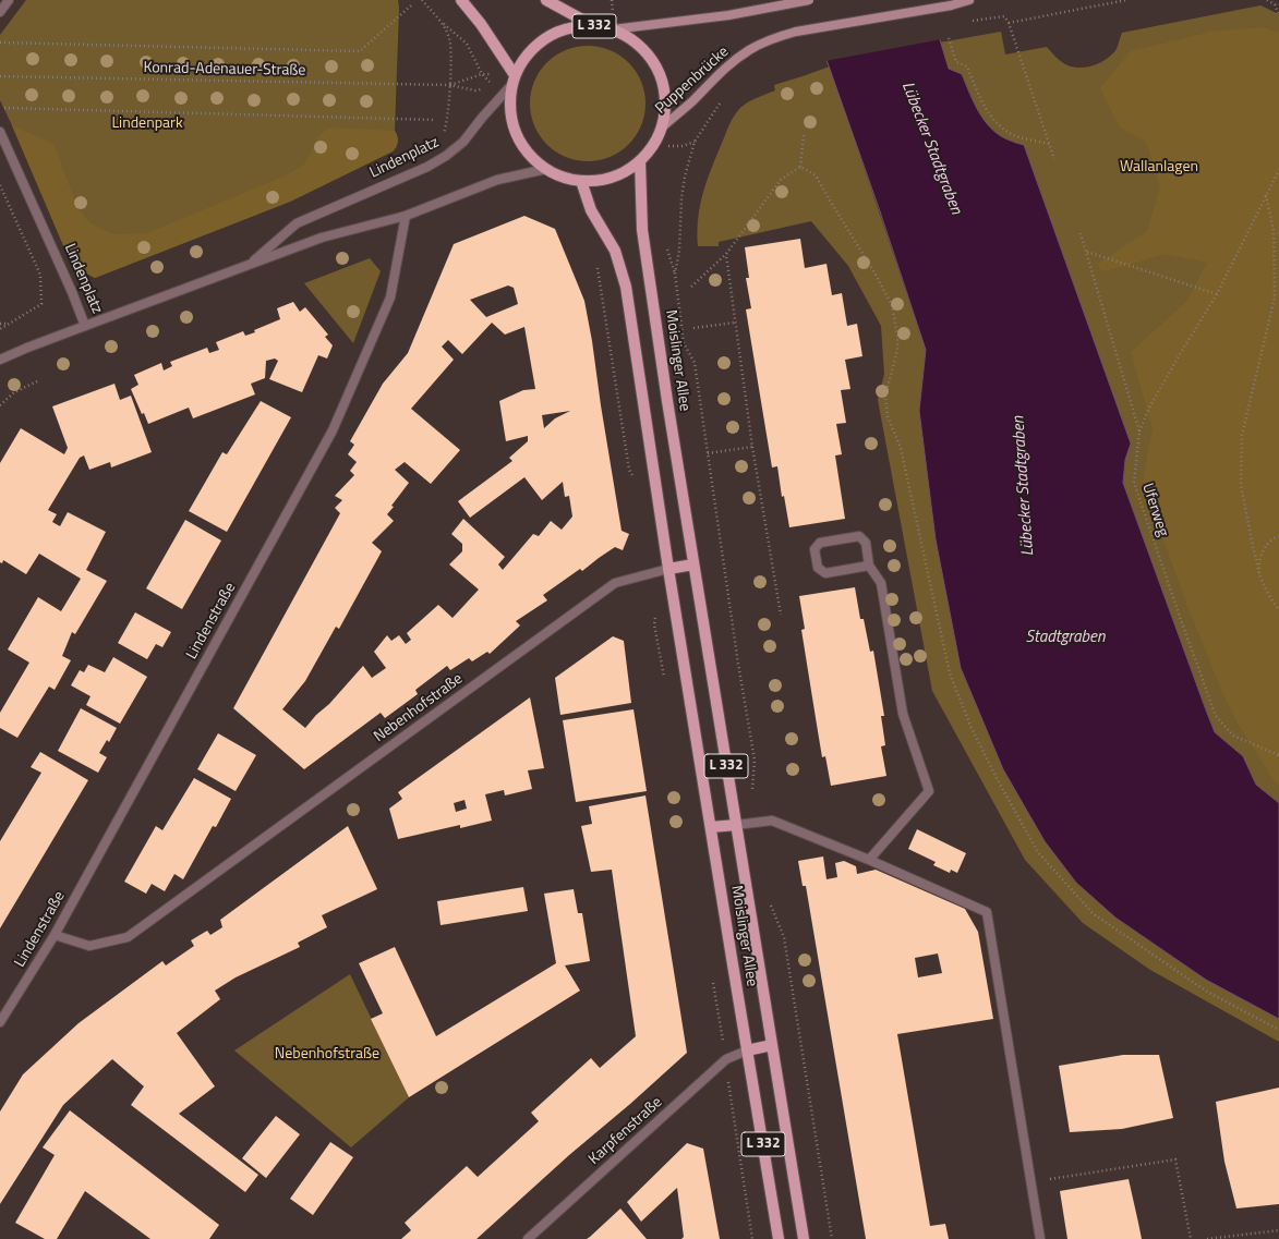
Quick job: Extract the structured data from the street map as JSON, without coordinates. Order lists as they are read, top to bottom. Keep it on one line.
{"streets":{"main road":["L 332","Puppenbrücke","Lindenplatz","Moislinger Allee"],"street":["Lindenstraße","Nebenhofstraße","Karpfenstraße"],"path":["Konrad-Adenauer-Straße","Uferweg"]},"crossings":[["L 332","Puppenbrücke"],["L 332","Lindenplatz"],["L 332","Moislinger Allee"],["Puppenbrücke","Lindenplatz"],["Puppenbrücke","Moislinger Allee"],["Lindenplatz","Moislinger Allee"],["Lindenplatz","Lindenstraße"],["Moislinger Allee","Nebenhofstraße"],["Moislinger Allee","Karpfenstraße"],["Lindenstraße","Nebenhofstraße"]],"water":["Lübecker Stadtgraben","Stadtgraben"],"parks":["Lindenpark","Wallanlagen","Nebenhofstraße"]}
